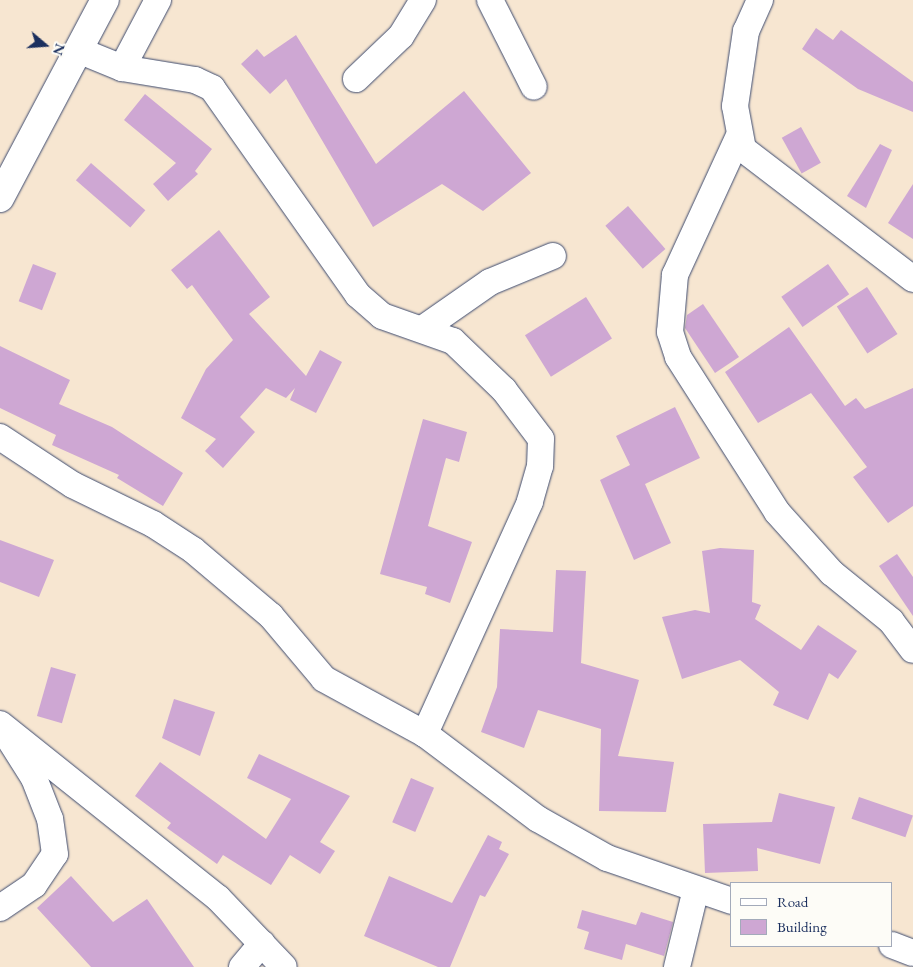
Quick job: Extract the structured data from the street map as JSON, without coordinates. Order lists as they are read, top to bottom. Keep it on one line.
{"legend":["Road","Building"],"north":"right"}
